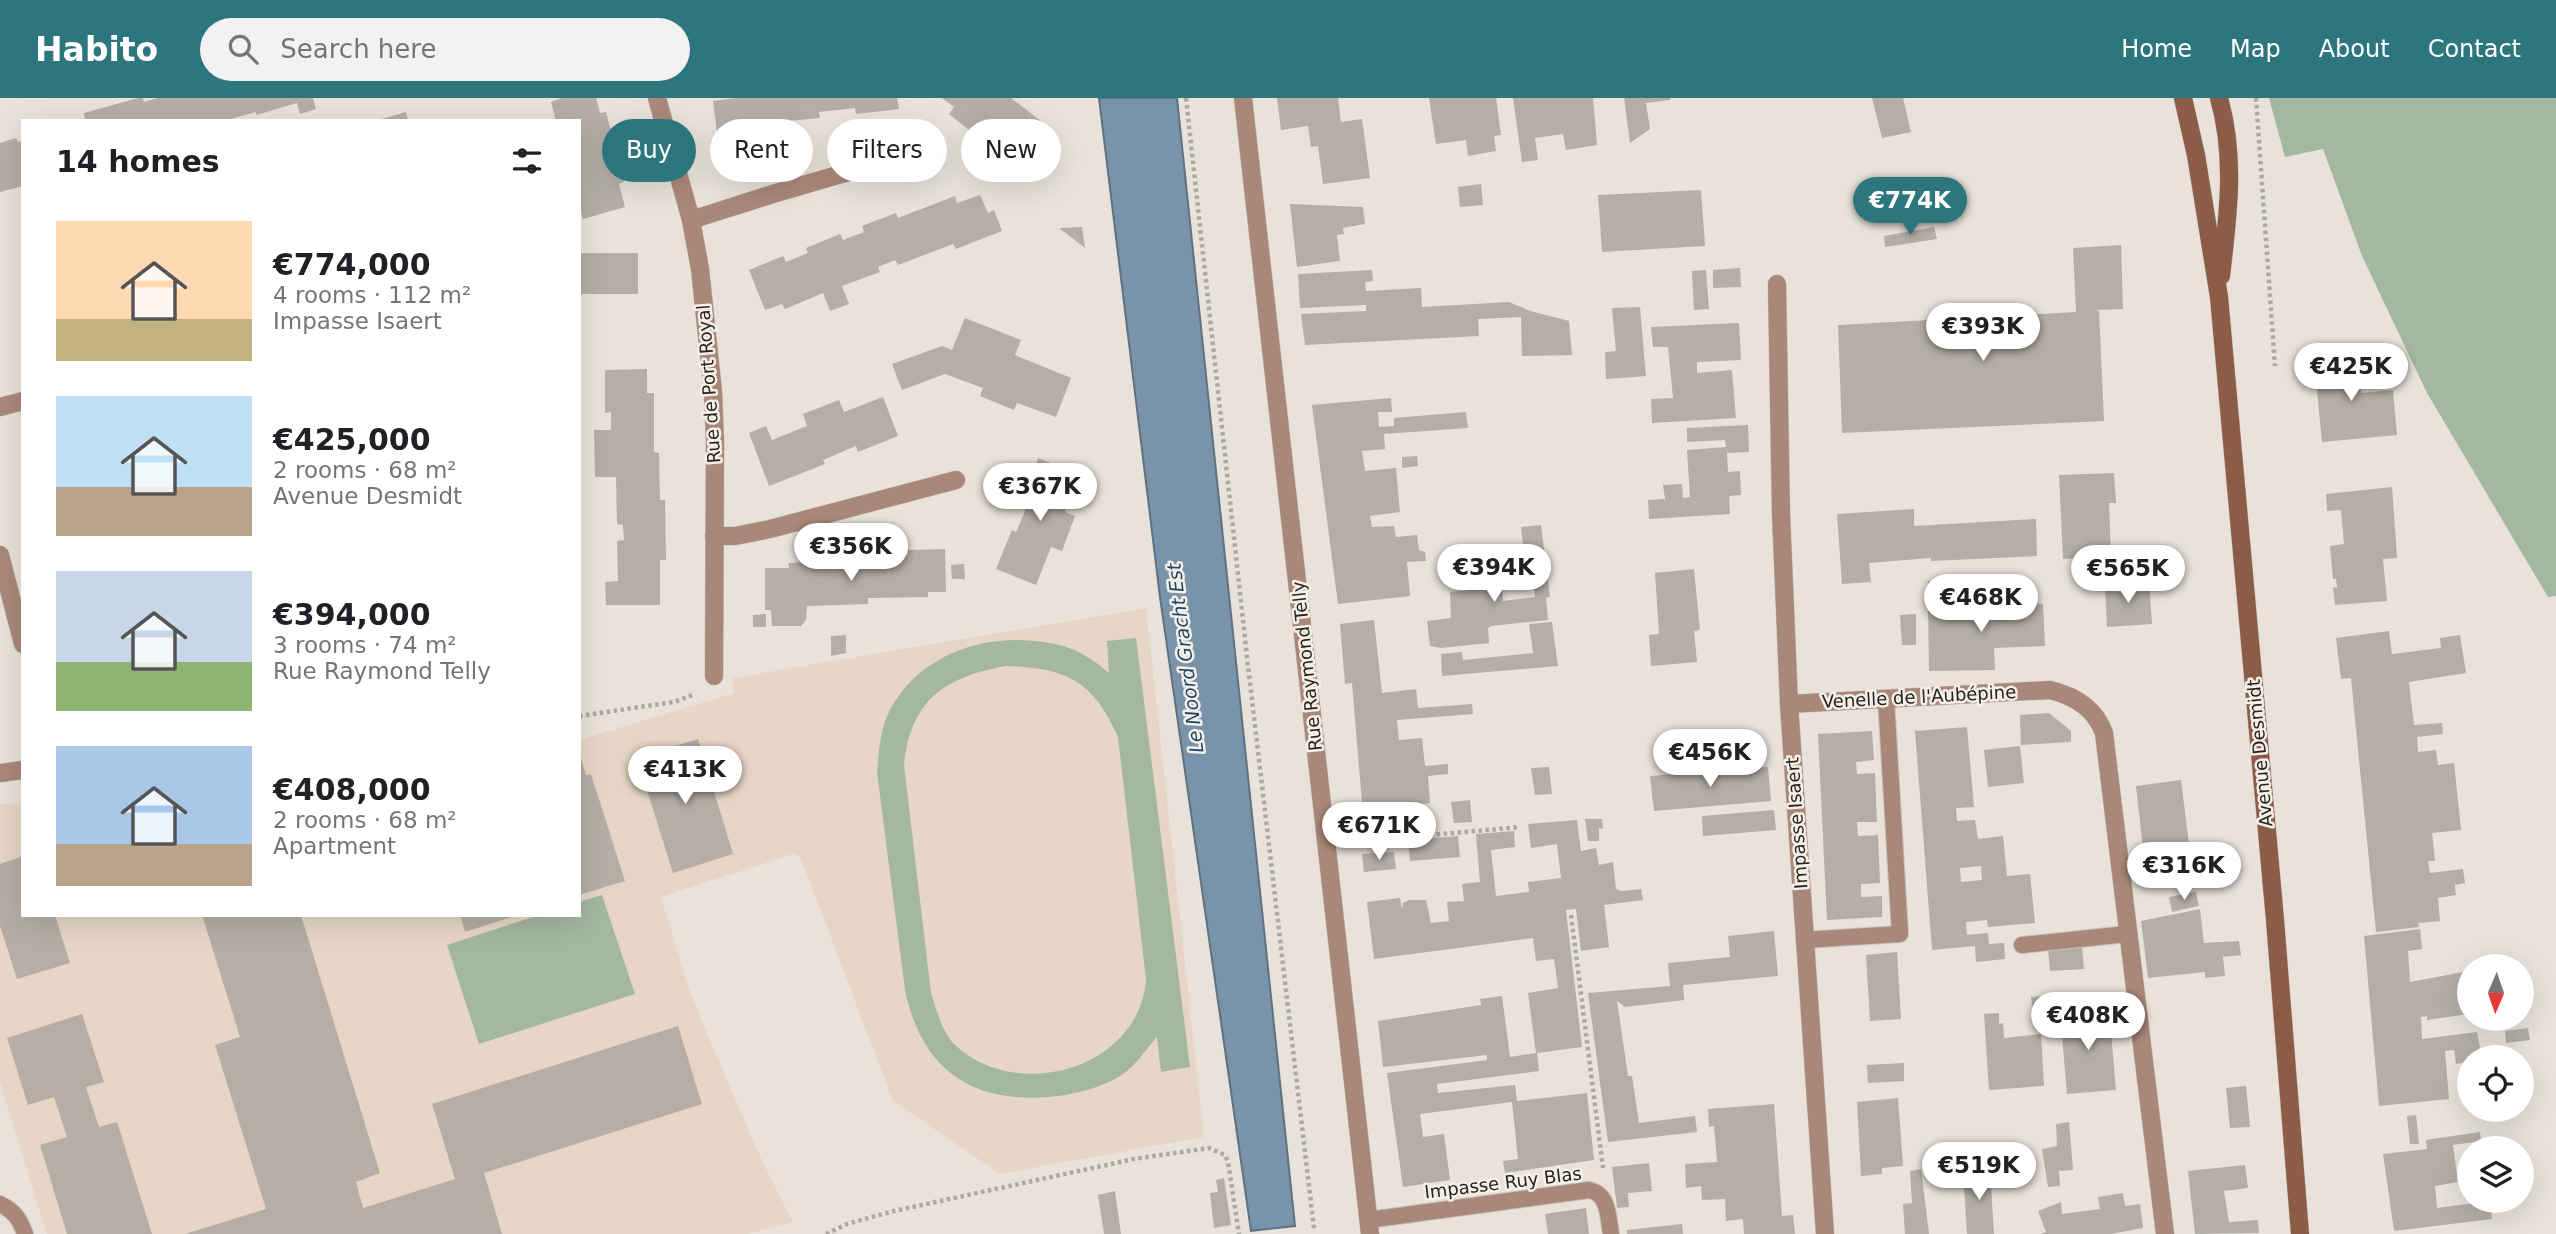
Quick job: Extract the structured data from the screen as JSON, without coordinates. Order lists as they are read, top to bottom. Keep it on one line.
{"streets":{"main road":["Avenue Desmidt"],"street":["Rue de Port Royal","Rue Raymond Telly","Venelle de l'Aubépine","Impasse Isaert"],"lane":["Impasse Ruy Blas"]},"crossings":[["Rue Raymond Telly","Impasse Ruy Blas"],["Venelle de l'Aubépine","Impasse Isaert"]],"water":["Le Noord Gracht Est"],"north":"bottom","page":{"header":"Habito","search":"Search here","nav":["Home","Map","About","Contact"],"chip":["Buy","Rent","Filters","New"],"heading":"14 homes","price":["€774K","€393K","€425K","€367K","€356K","€394K","€565K","€468K","€456K","€413K","€671K","€316K","€408K","€519K"],"list":[{"name":"€774,000","note":"4 rooms · 112 m² · Impasse Isaert"},{"name":"€425,000","note":"2 rooms · 68 m² · Avenue Desmidt"},{"name":"€394,000","note":"3 rooms · 74 m² · Rue Raymond Telly"},{"name":"€408,000","note":"2 rooms · 68 m² · Apartment"}]}}
